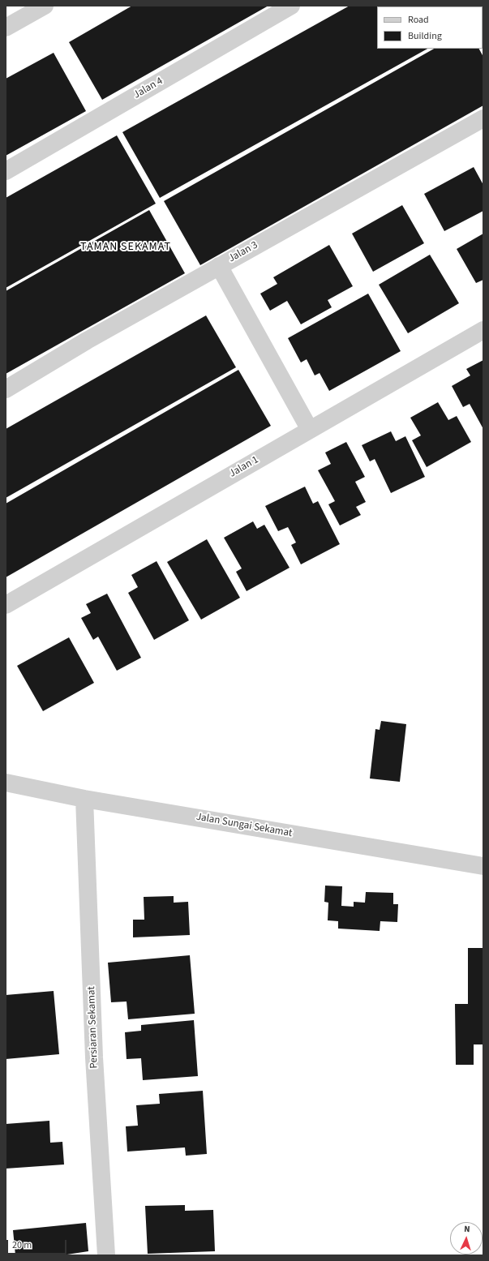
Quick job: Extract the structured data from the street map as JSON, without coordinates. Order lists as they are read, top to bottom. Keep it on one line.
{"streets":{"street":["Jalan 4","Jalan 3","Jalan 1","Jalan Sungai Sekamat","Persiaran Sekamat"]},"crossings":[["Jalan Sungai Sekamat","Persiaran Sekamat"]],"districts":["TAMAN SEKAMAT"],"legend":["Road","Building"],"scale_bar":"20 m","north":"top"}
